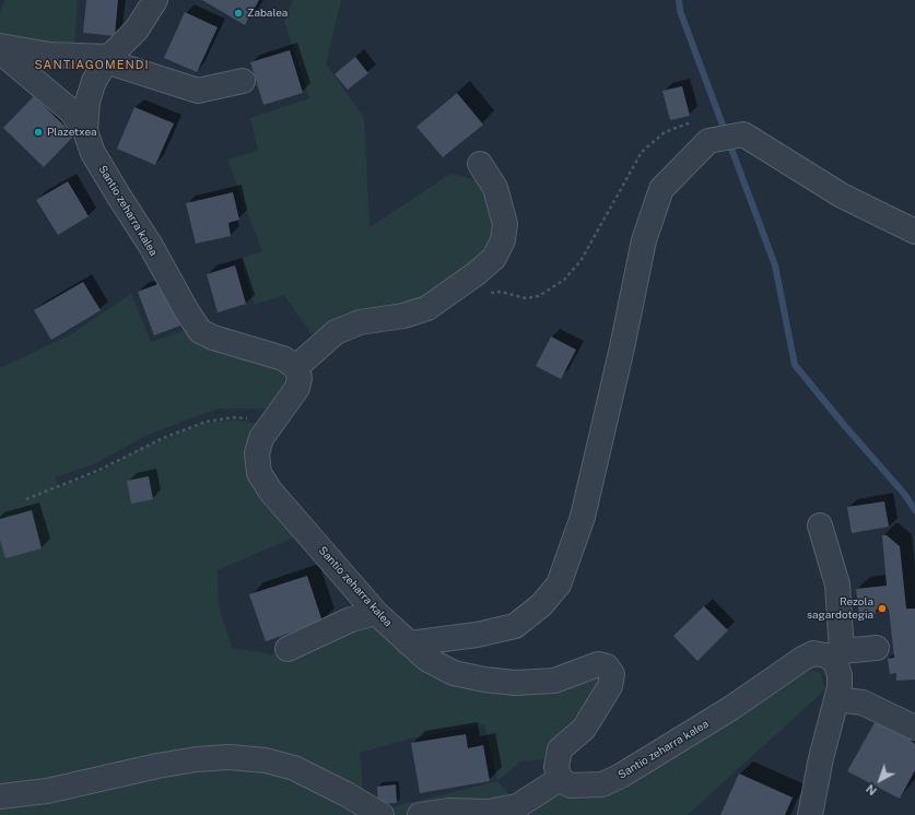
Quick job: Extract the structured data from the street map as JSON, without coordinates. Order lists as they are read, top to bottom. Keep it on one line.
{"streets":{"street":["Santio zeharra kalea"]},"districts":["SANTIAGOMENDI"],"places":["Zabalea","Plazetxea","Rezola sagardotegia"],"north":"bottom left"}
